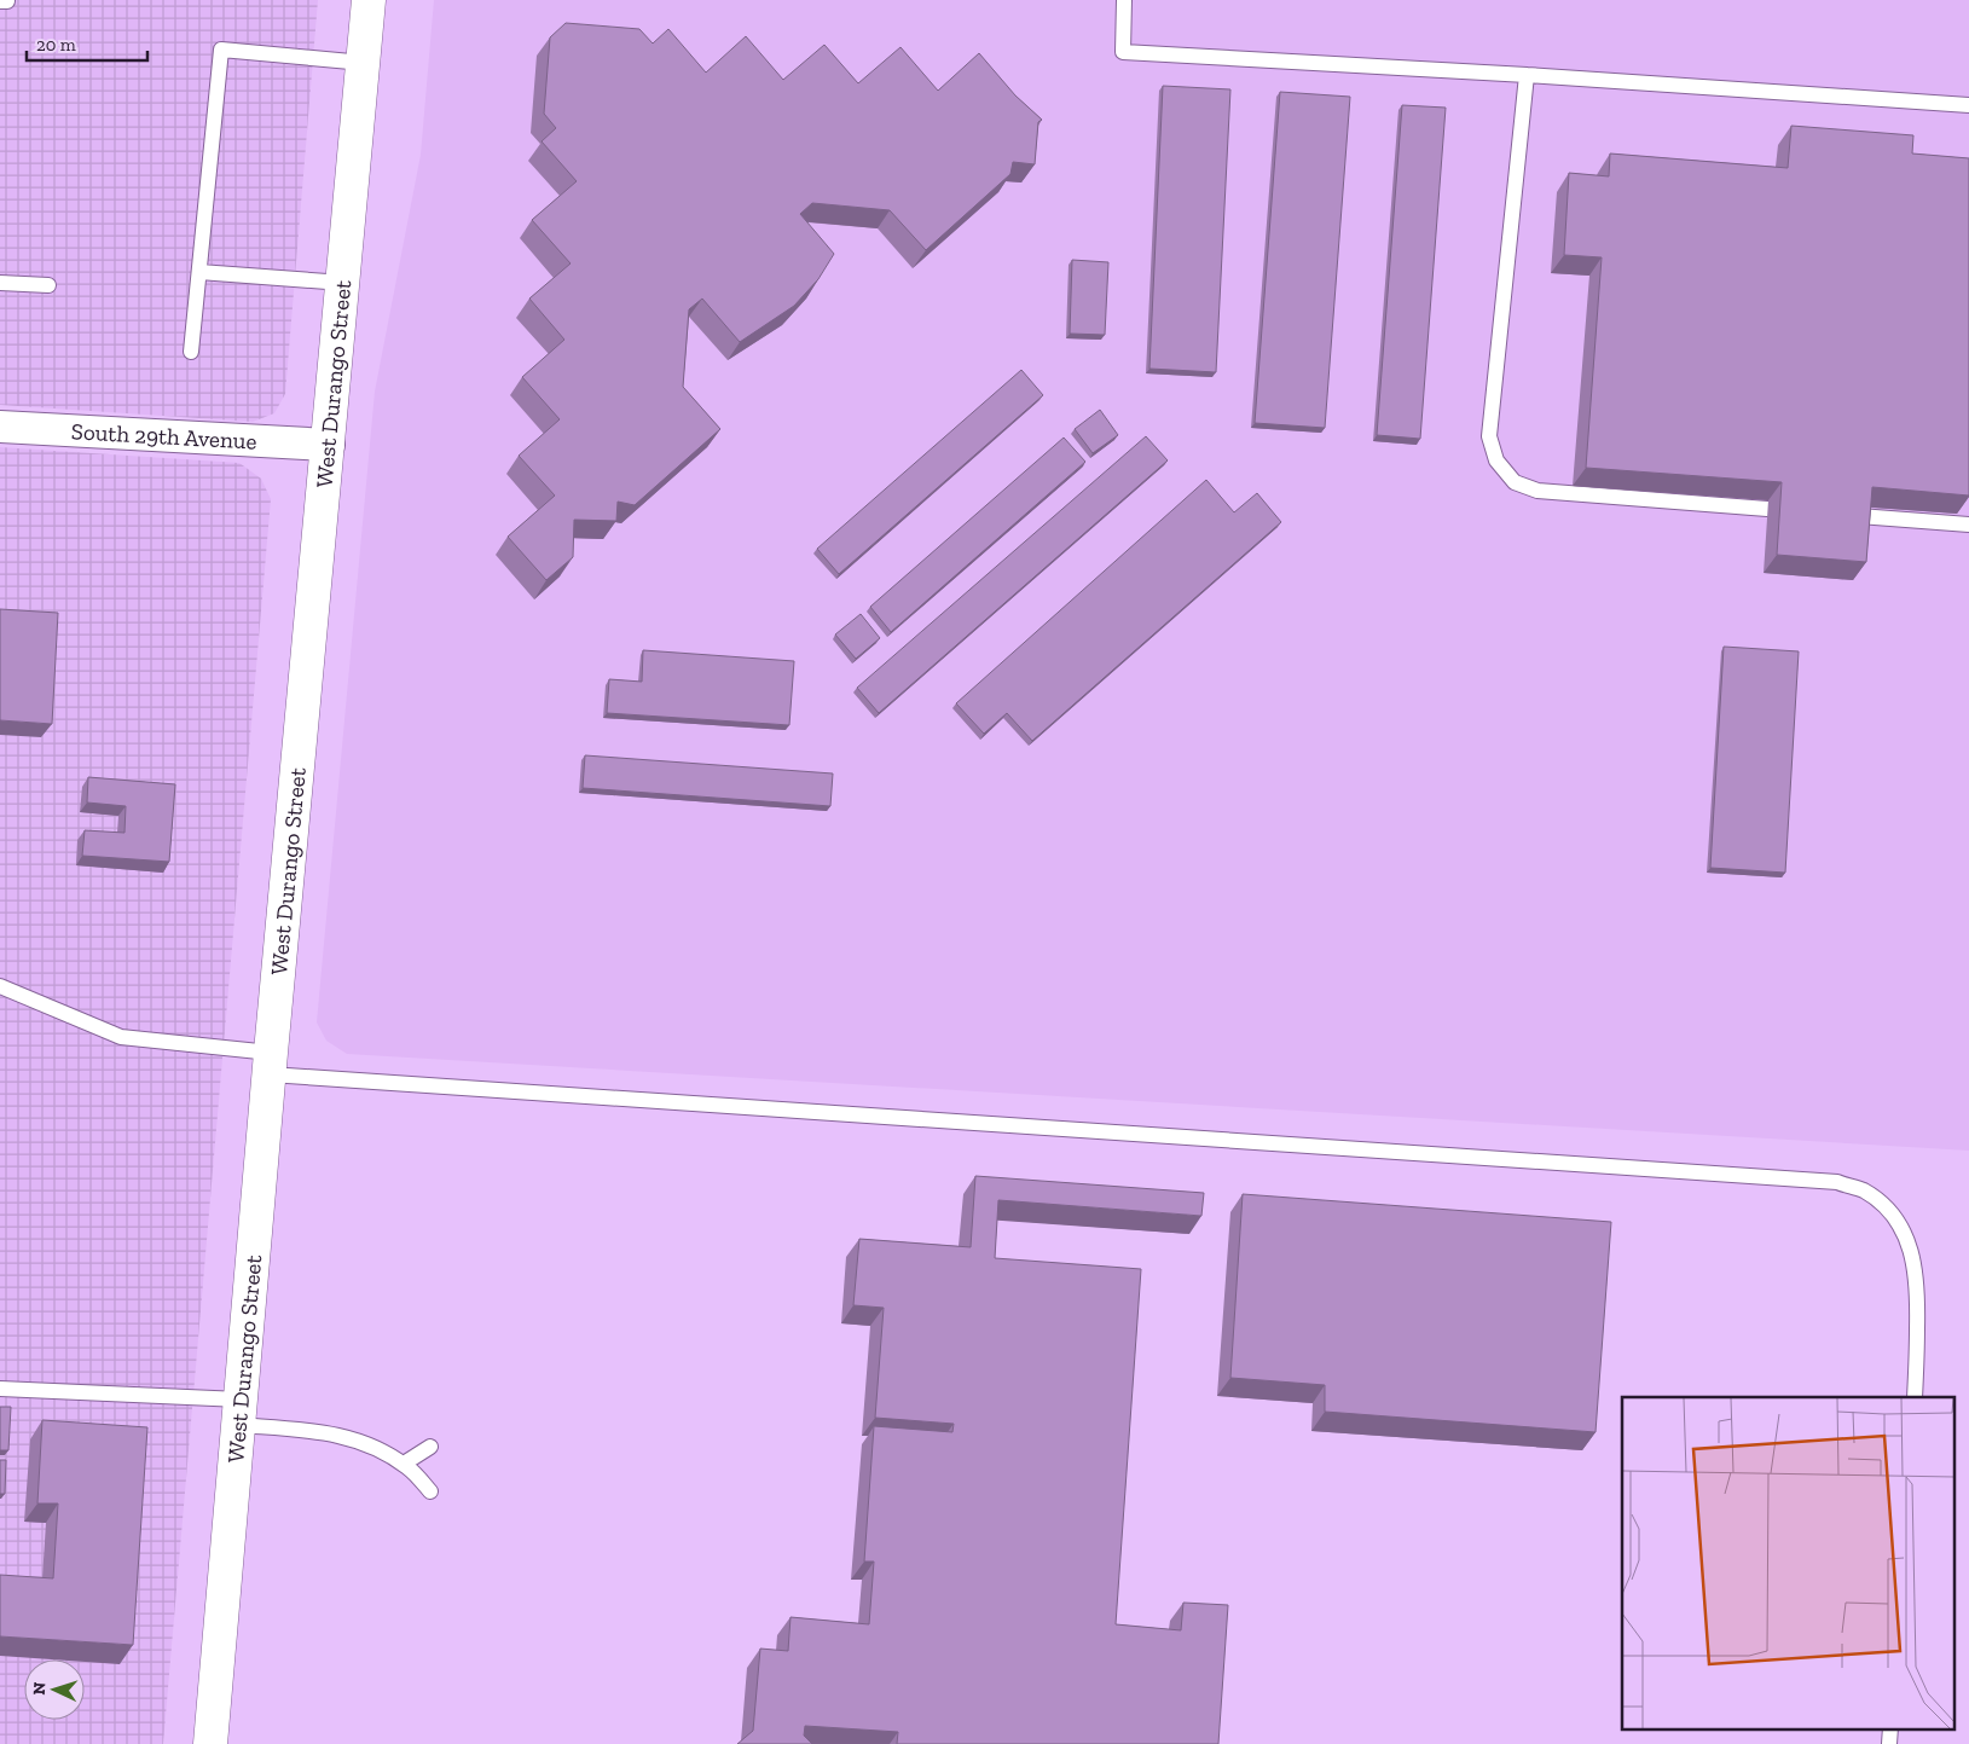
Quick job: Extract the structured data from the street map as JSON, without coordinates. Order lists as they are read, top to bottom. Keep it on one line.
{"streets":{"street":["West Durango Street","South 29th Avenue"]},"crossings":[["West Durango Street","South 29th Avenue"]],"scale_bar":"20 m","north":"left"}
